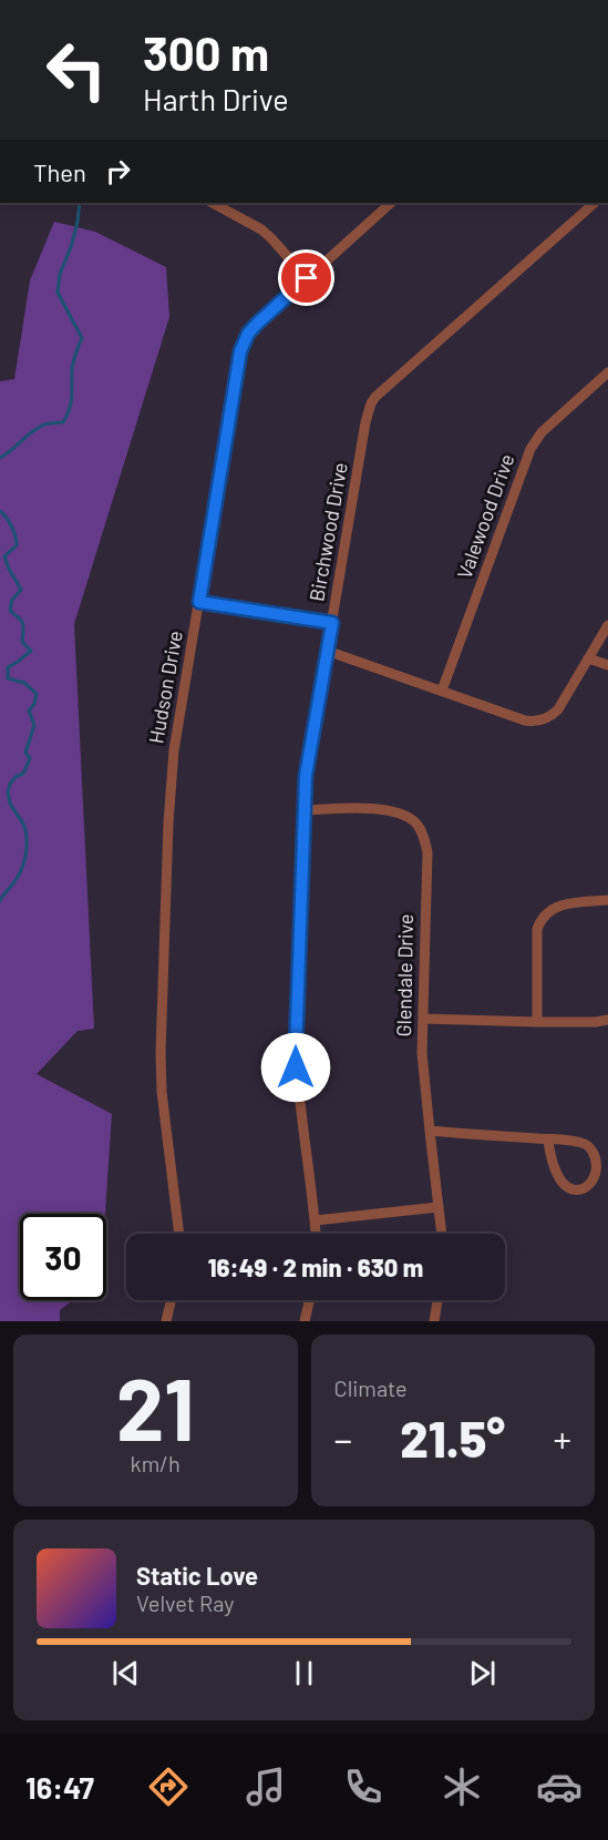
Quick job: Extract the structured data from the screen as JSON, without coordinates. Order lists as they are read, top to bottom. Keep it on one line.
{"streets":{"street":["Valewood Drive","Birchwood Drive","Hudson Drive","Glendale Drive"]},"crossings":[["Birchwood Drive","Glendale Drive"]],"page":{"turn":["300 m","Harth Drive"],"then":"Then","limit":"30","trip":"16:49 · 2 min · 630 m","tile":[["21","km/h"],"Climate"],"heat":["−","21.5°","+"],"song":["Static Love","Velvet Ray"],"tabs":"16:47"}}
